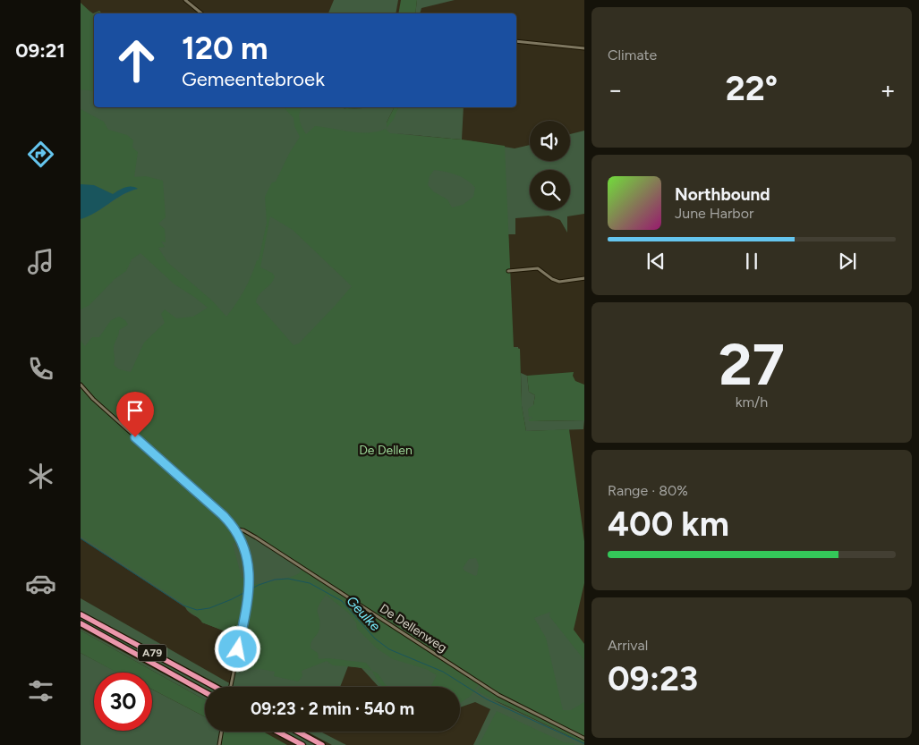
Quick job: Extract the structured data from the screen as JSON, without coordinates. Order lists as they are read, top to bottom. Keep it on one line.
{"streets":{"highway":["A79"],"street":["De Dellenweg"]},"water":["Geulke"],"parks":["De Dellen"],"page":{"tabs":"09:21","tile":["Climate",["27","km/h"],["Range · 80%","400 km"],["Arrival","09:23"]],"turn":["120 m","Gemeentebroek"],"heat":["−","22°","+"],"song":["Northbound","June Harbor"],"limit":"30","trip":"09:23 · 2 min · 540 m"}}
